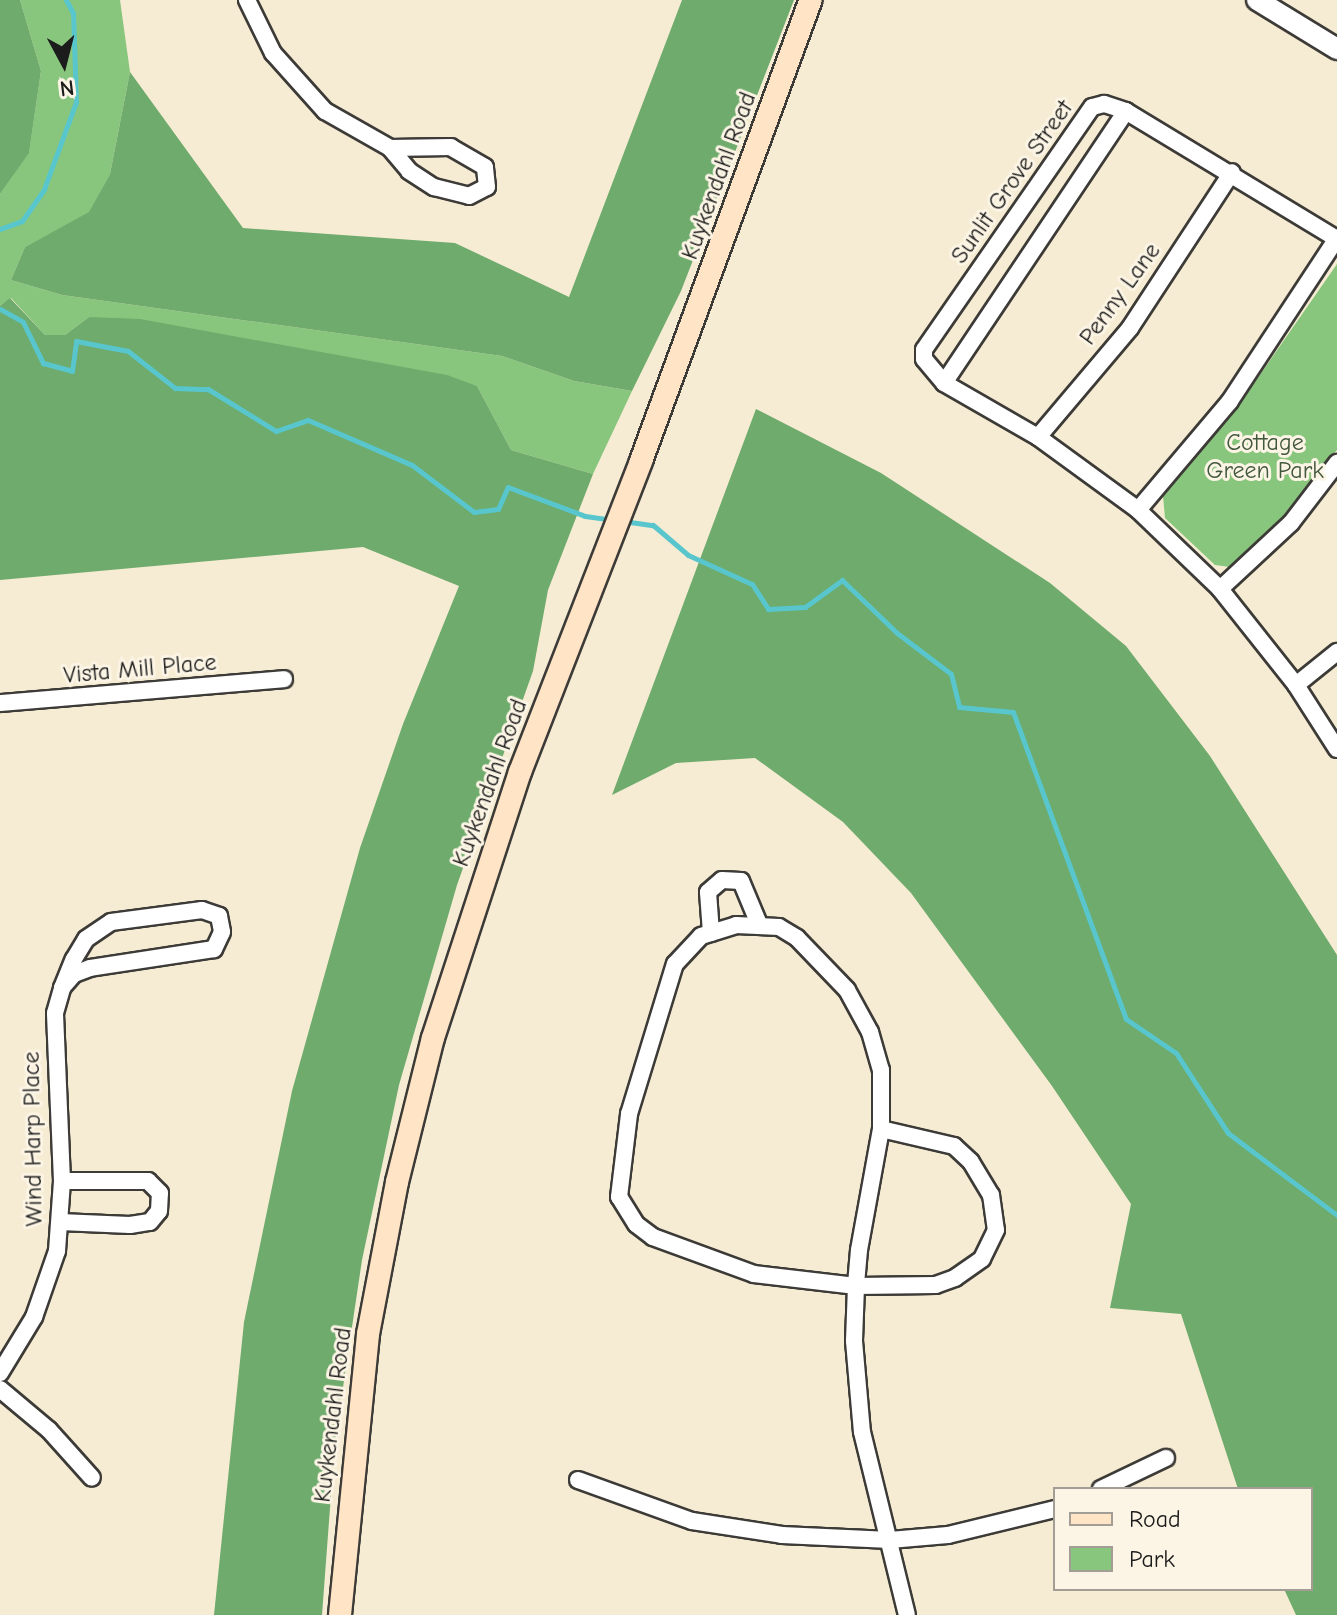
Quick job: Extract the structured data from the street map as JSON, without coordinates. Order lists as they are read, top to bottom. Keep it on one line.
{"streets":{"main road":["Kuykendahl Road"],"street":["Sunlit Grove Street","Penny Lane","Vista Mill Place","Wind Harp Place"]},"parks":["Cottage Green Park"],"legend":["Road","Park"],"north":"bottom"}
